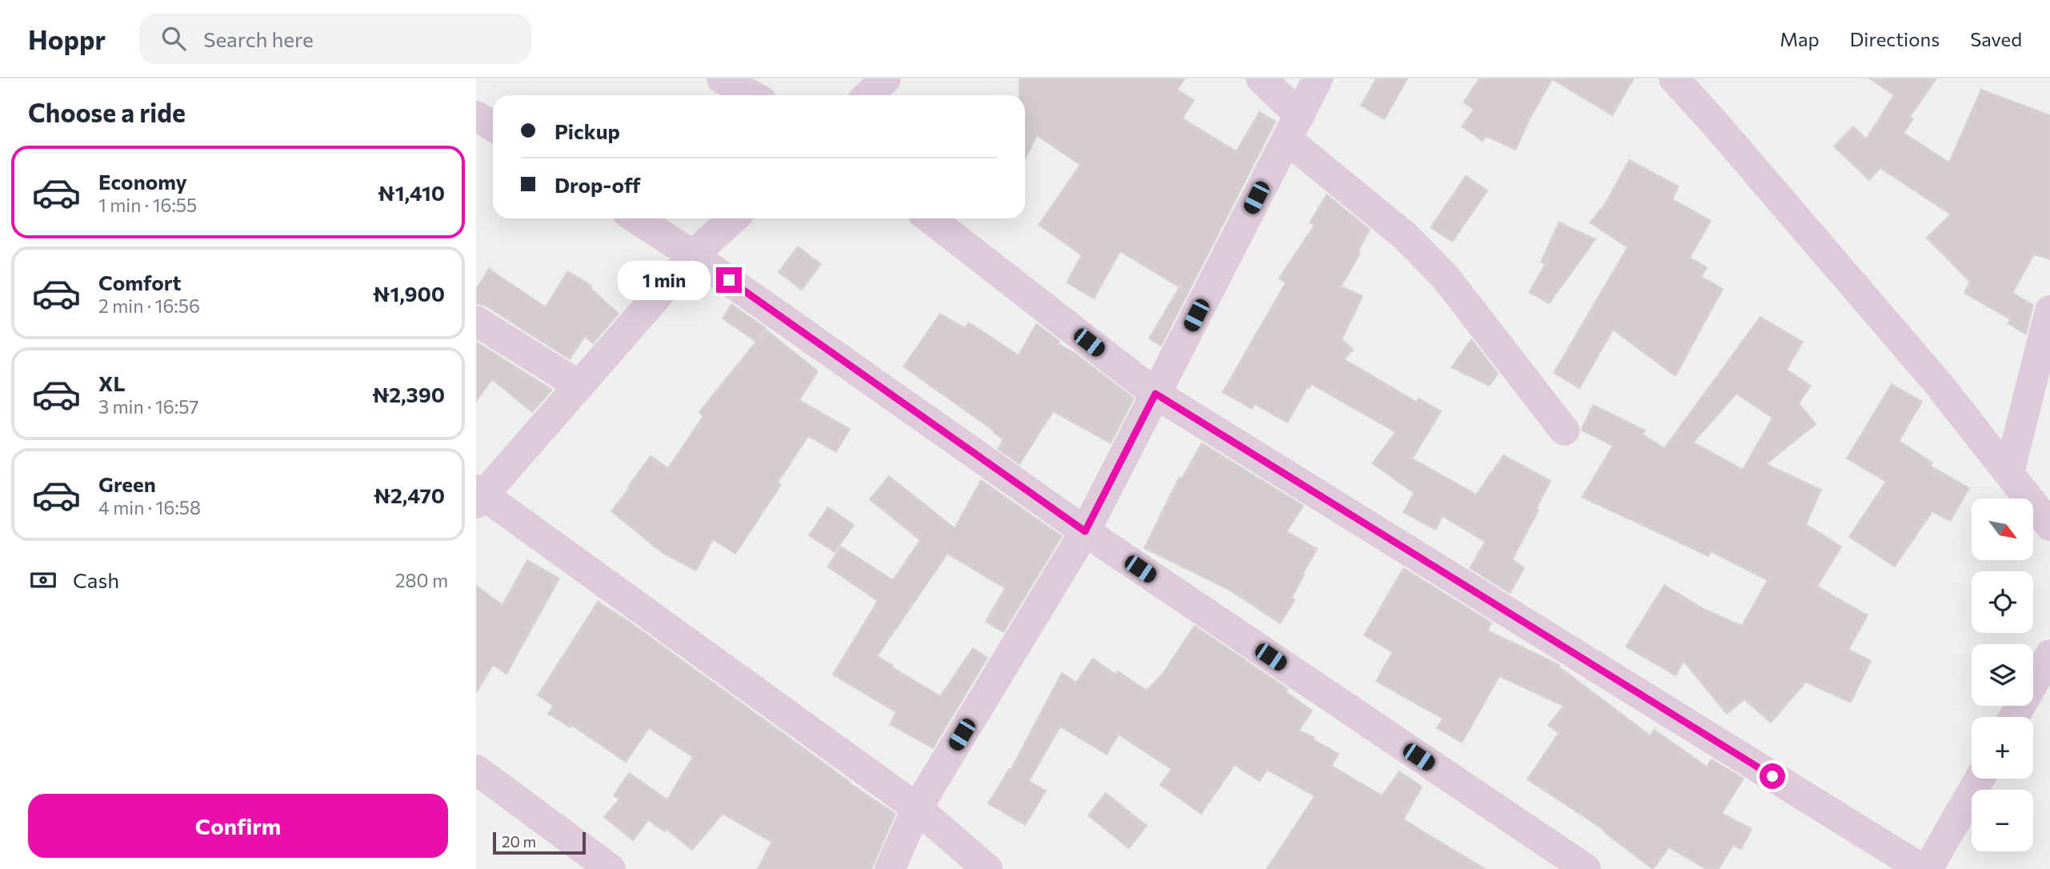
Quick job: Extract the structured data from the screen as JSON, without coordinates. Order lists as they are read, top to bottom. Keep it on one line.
{"scale_bar":"20 m","north":"bottom right","page":{"header":"Hoppr","search":"Search here","nav":["Map","Directions","Saved"],"heading":"Choose a ride","banner":["Pickup","Drop-off"],"list":[{"name":"Economy","note":"1 min · 16:55","value":"₦1,410"},{"name":"Comfort","note":"2 min · 16:56","value":"₦1,900"},{"name":"XL","note":"3 min · 16:57","value":"₦2,390"},{"name":"Green","note":"4 min · 16:58","value":"₦2,470"}],"bubble":"1 min","map_buttons":["+","−"],"pay":["Cash","280 m"],"buttons":"Confirm","scale":"20 m"}}
